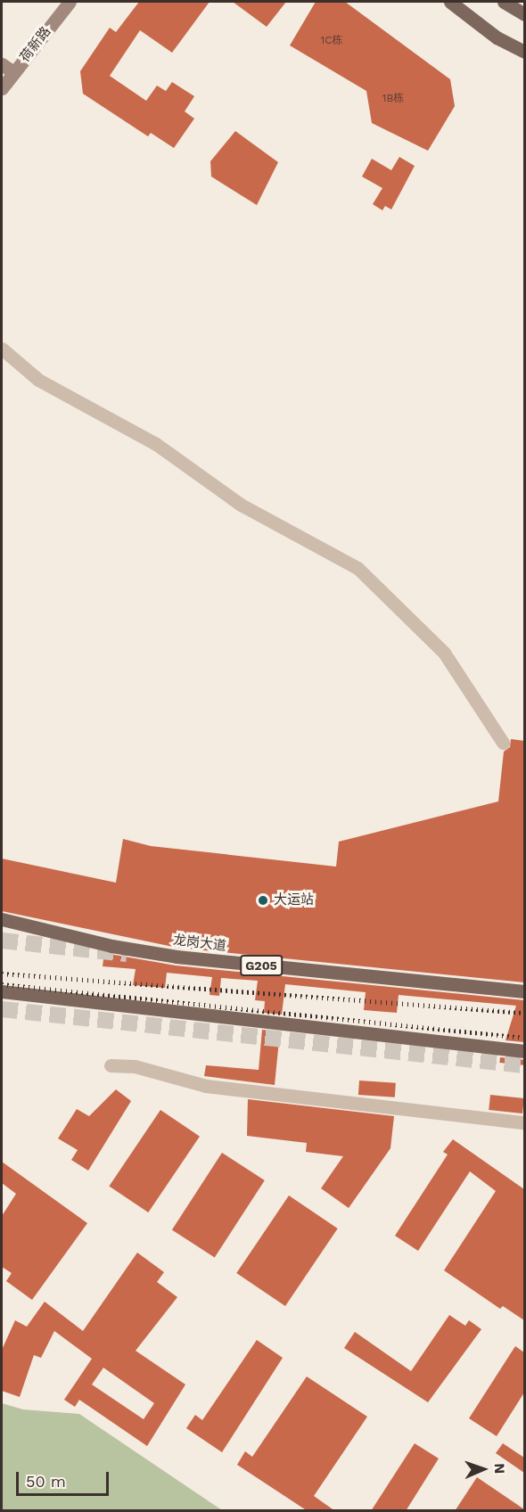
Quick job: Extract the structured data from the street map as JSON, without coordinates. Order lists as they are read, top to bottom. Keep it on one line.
{"streets":{"main road":["龙岗大道","G205"],"street":["荷新路"]},"places":["大运站"],"house_numbers":["1C栋","1B栋"],"scale_bar":"50 m","north":"right"}
